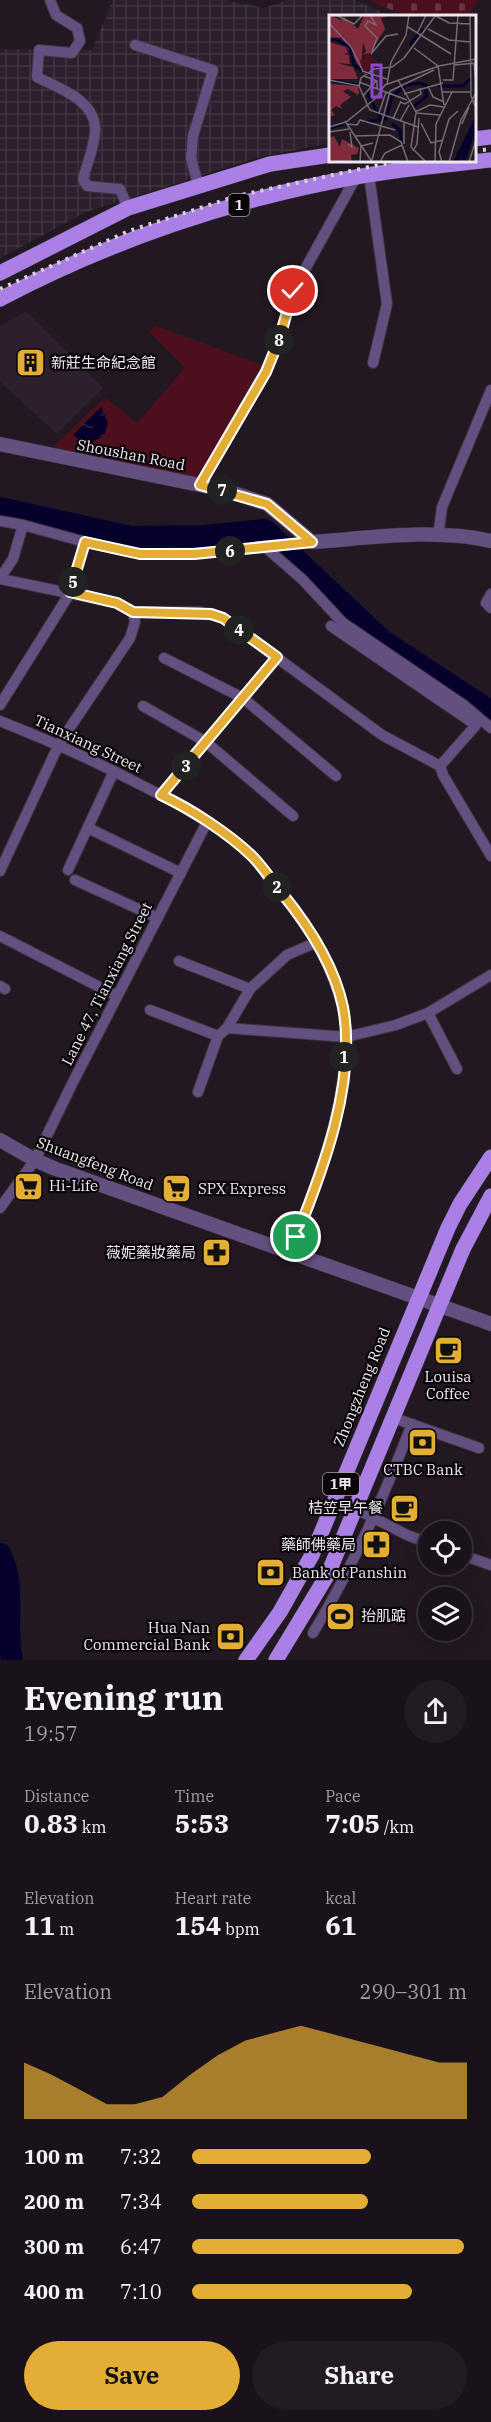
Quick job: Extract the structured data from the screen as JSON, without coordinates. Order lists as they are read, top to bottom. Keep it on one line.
{"streets":{"main road":["1","Zhongzheng Road","1甲"],"street":["Shoushan Road","Tianxiang Street","Lane 47, Tianxiang Street","Shuangfeng Road"]},"crossings":[["Tianxiang Street","Lane 47, Tianxiang Street"],["Tianxiang Street","Shuangfeng Road"],["Lane 47, Tianxiang Street","Shuangfeng Road"],["Shuangfeng Road","Zhongzheng Road"],["Shuangfeng Road","1甲"]],"places":{"building":["新莊生命紀念館"],"supermarket":["Hi-Life","SPX Express"],"pharmacy":["薇妮藥妝藥局","藥師佛藥局"],"cafe":["Louisa Coffee","桔笠早午餐"],"bank":["CTBC Bank","Bank of Panshin","Hua Nan Commercial Bank"],"sports":["抬肌踮"]},"page":{"pins":["8","7","6","5","4","3","2","1"],"heading":["Evening run","19:57"],"stats":[["Distance","0.83 km"],["Time","5:53"],["Pace","7:05 /km"],["Elevation","11 m"],["Heart rate","154 bpm"],["kcal","61"]],"chart":["Elevation","290–301 m"],"list":[{"name":"100 m","note":"7:32"},{"name":"200 m","note":"7:34"},{"name":"300 m","note":"6:47"},{"name":"400 m","note":"7:10"}],"buttons":["Save","Share"]}}
